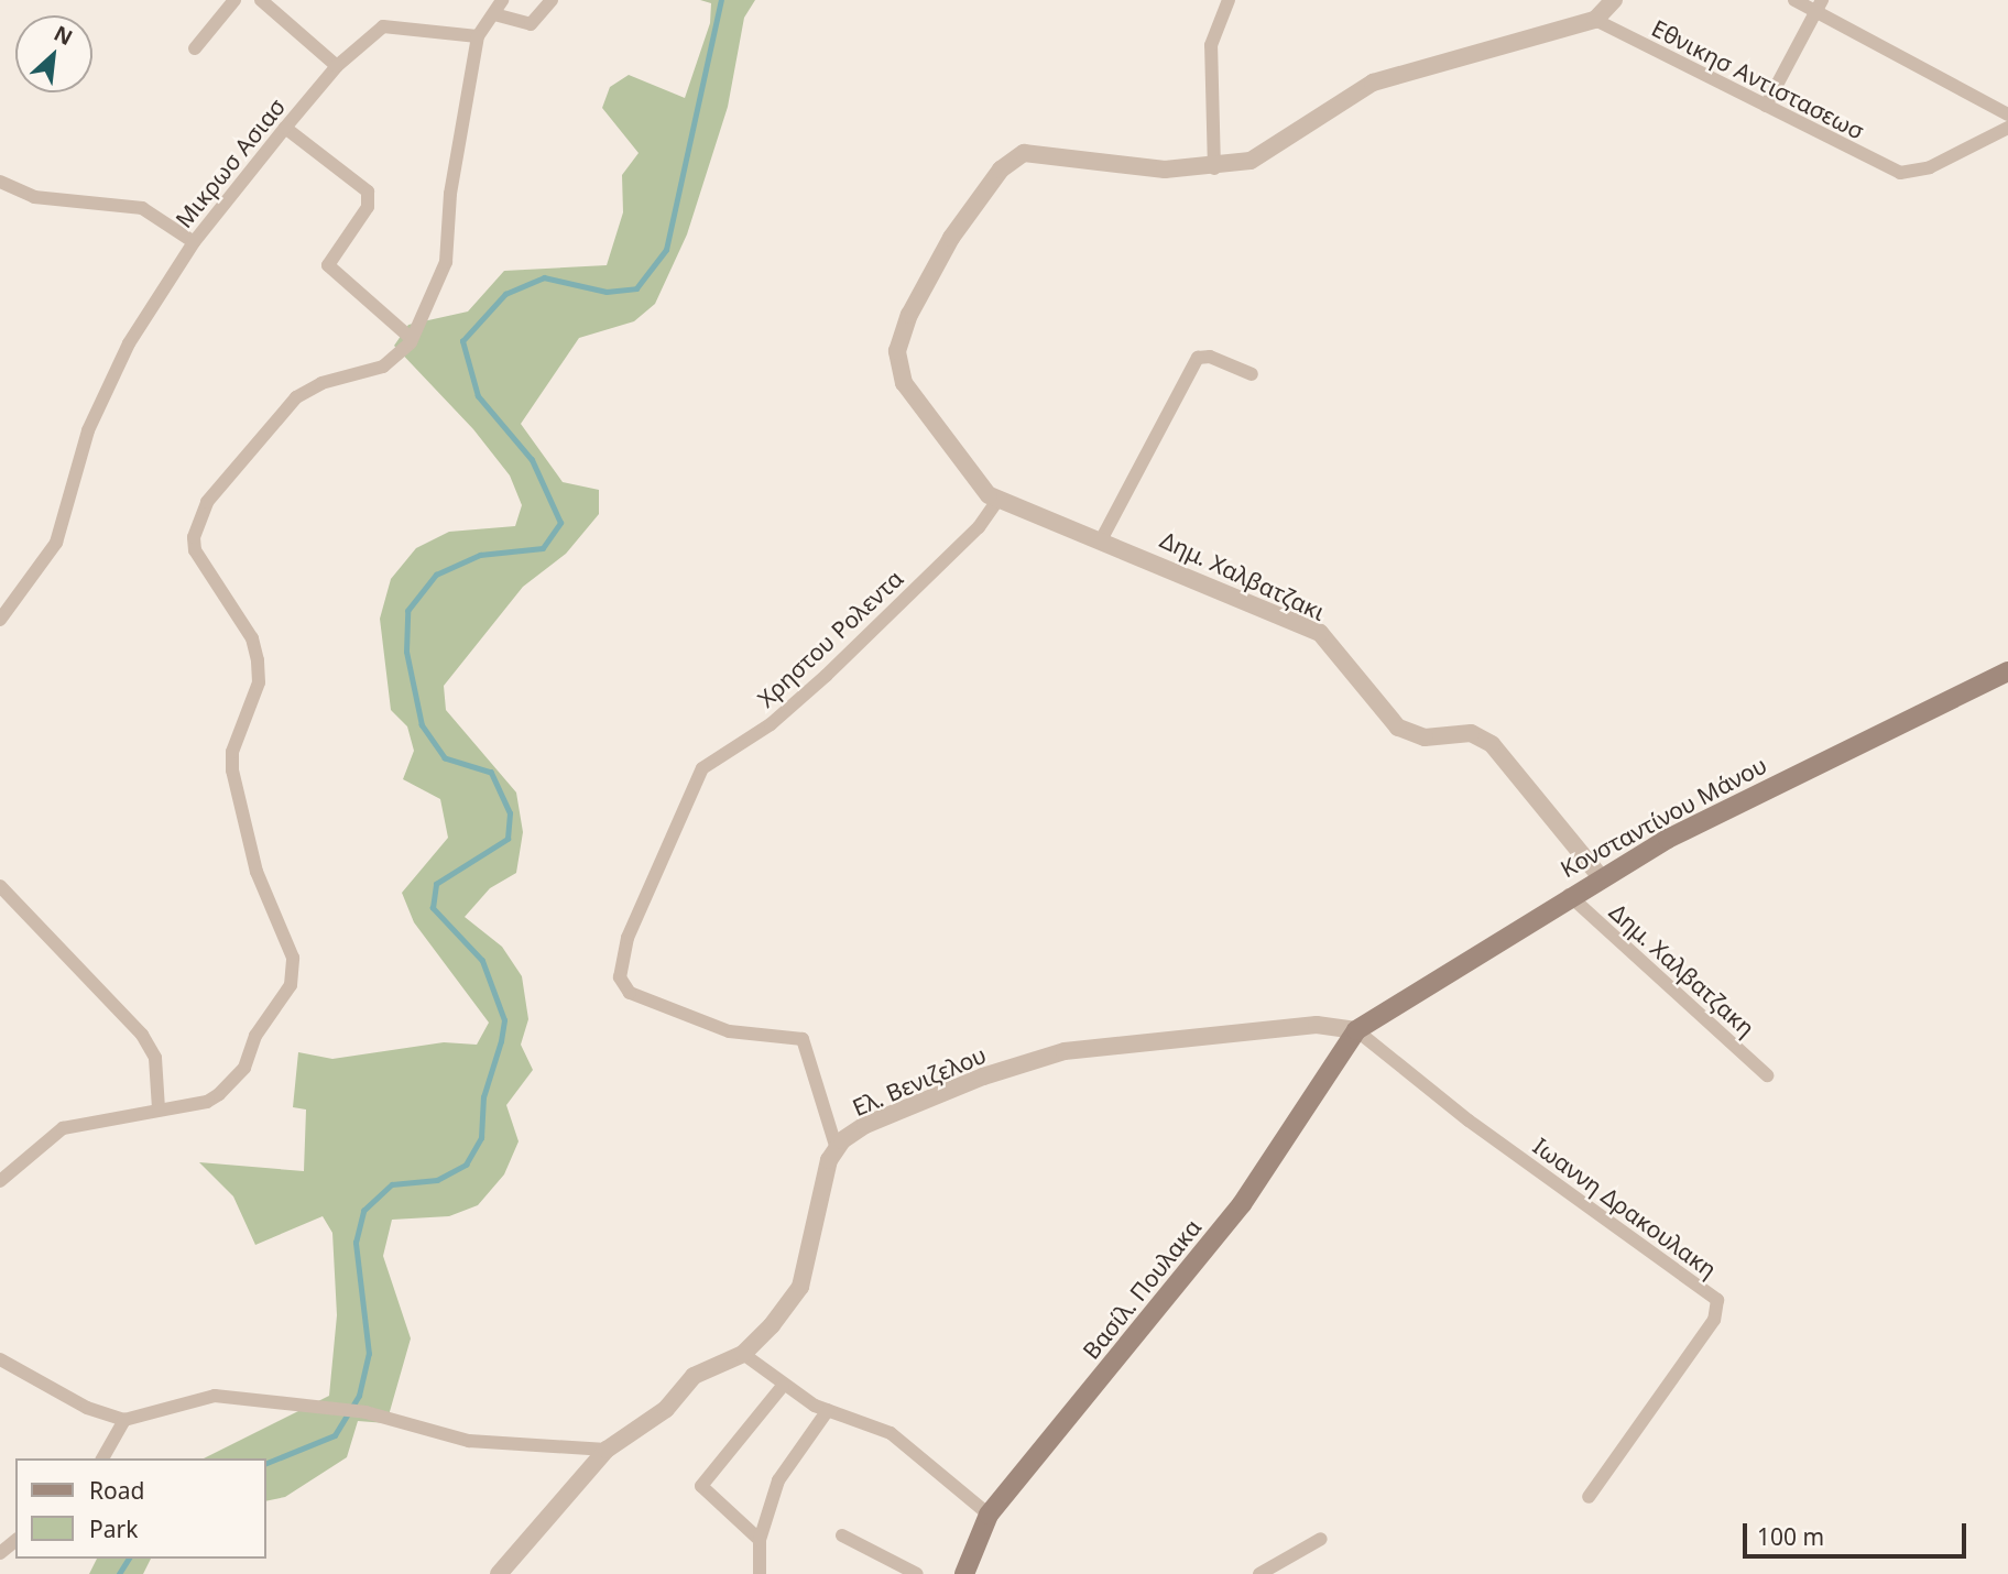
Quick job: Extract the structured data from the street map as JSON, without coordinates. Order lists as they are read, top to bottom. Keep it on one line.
{"streets":{"main road":["Κονσταντίνου Μάνου","Βασίλ. Πουλακα"],"street":["Εθνικησ Αντιστασεωσ","Μικρωσ Ασιασ","Δημ. Χαλβατζακι","Χρηστου Ρολεντα","Δημ. Χαλβατζακη","Ελ. Βενιζελου","Ιωαννη Δρακουλακη"]},"crossings":[["Δημ. Χαλβατζακι","Χρηστου Ρολεντα"],["Δημ. Χαλβατζακι","Κονσταντίνου Μάνου"],["Χρηστου Ρολεντα","Ελ. Βενιζελου"],["Κονσταντίνου Μάνου","Δημ. Χαλβατζακη"],["Κονσταντίνου Μάνου","Ελ. Βενιζελου"],["Κονσταντίνου Μάνου","Ιωαννη Δρακουλακη"],["Κονσταντίνου Μάνου","Βασίλ. Πουλακα"],["Ελ. Βενιζελου","Ιωαννη Δρακουλακη"],["Ελ. Βενιζελου","Βασίλ. Πουλακα"],["Ιωαννη Δρακουλακη","Βασίλ. Πουλακα"]],"legend":["Road","Park"],"scale_bar":"100 m","north":"top right"}
